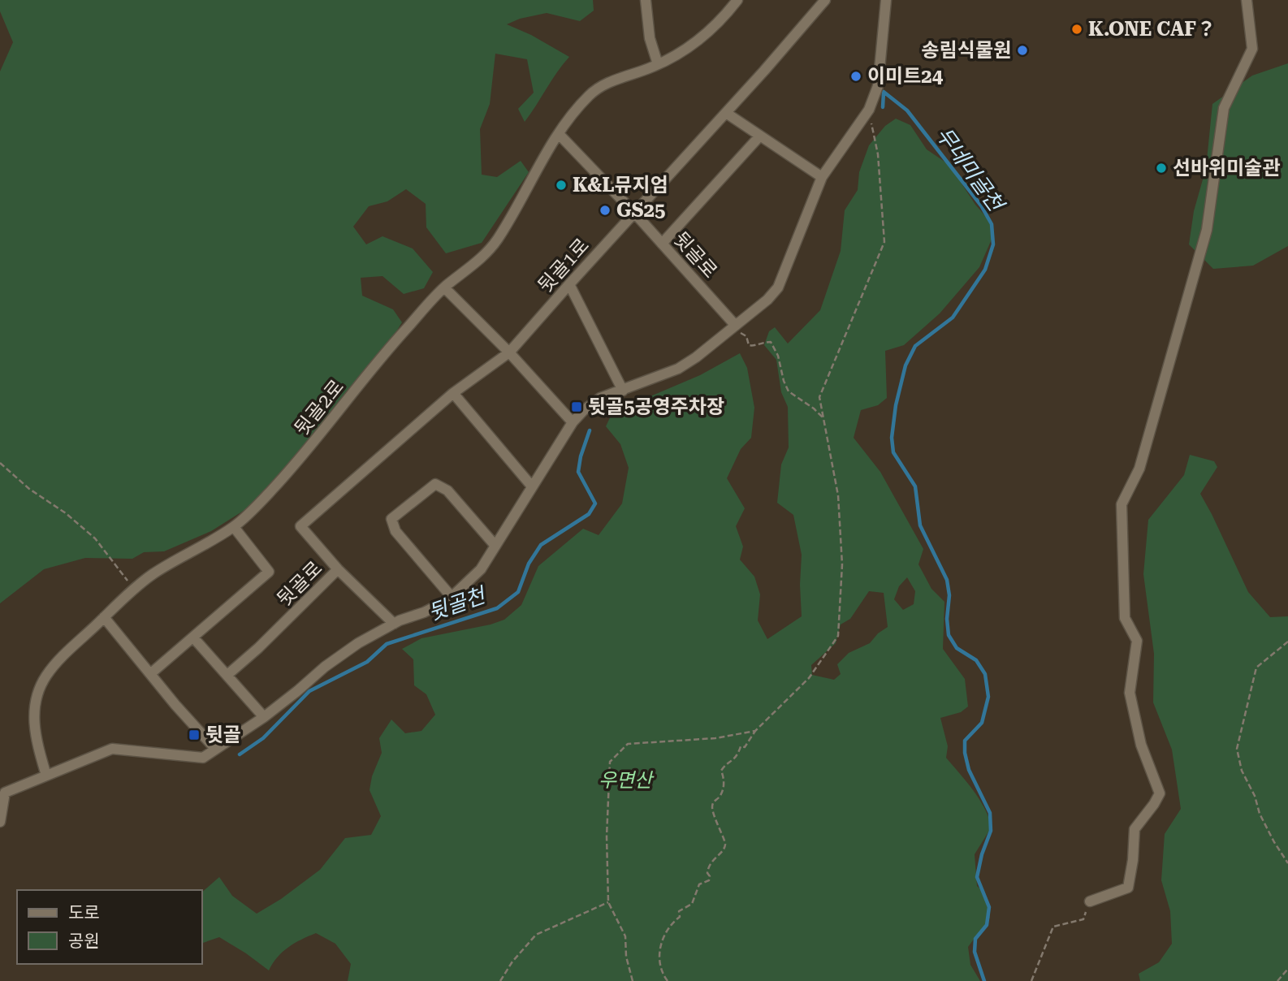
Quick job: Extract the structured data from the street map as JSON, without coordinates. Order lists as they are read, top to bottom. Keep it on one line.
{"streets":{"street":["뒷골로","뒷골1로","뒷골2로"]},"crossings":[["뒷골로","뒷골1로"],["뒷골로","뒷골2로"]],"water":["무네미골천","뒷골천"],"parks":["우면산"],"places":{"other":["K.ONE CAF？","송림식물원","이미트24","선바위미술관","K&L뮤지엄","GS25"],"transit":["뒷골5공영주차장","뒷골"]},"legend":["도로","공원"]}
